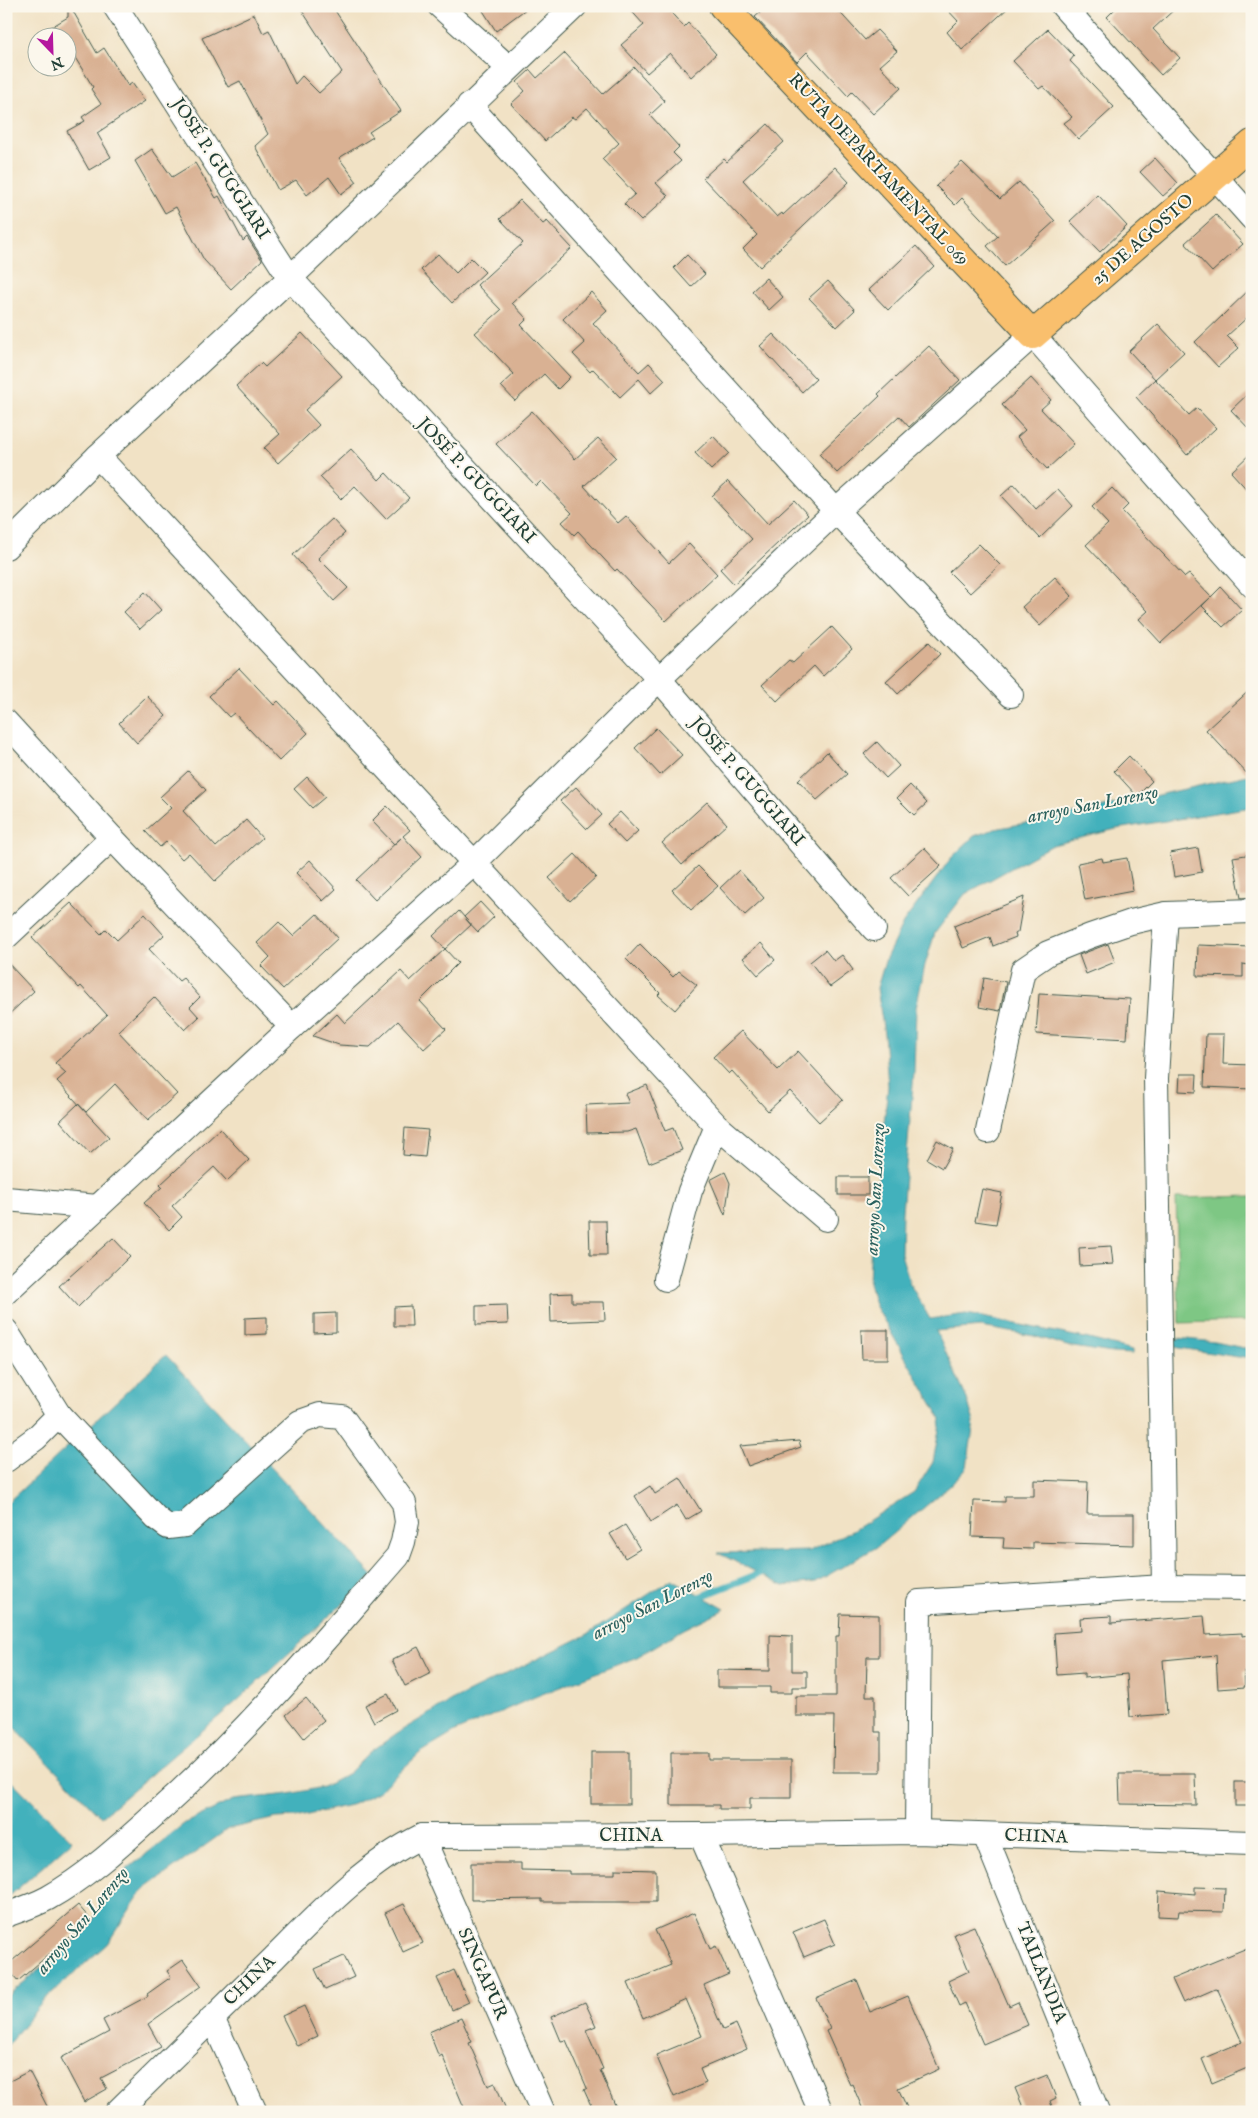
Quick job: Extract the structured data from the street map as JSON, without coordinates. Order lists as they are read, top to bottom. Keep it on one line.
{"streets":{"main road":["RUTA DEPARTAMENTAL 069","25 DE AGOSTO"],"street":["JOSÉ P. GUGGIARI","CHINA","TAILANDIA","SINGAPUR"]},"crossings":[["RUTA DEPARTAMENTAL 069","25 DE AGOSTO"],["CHINA","TAILANDIA"],["CHINA","SINGAPUR"]],"water":["arroyo San Lorenzo"],"north":"bottom right"}
